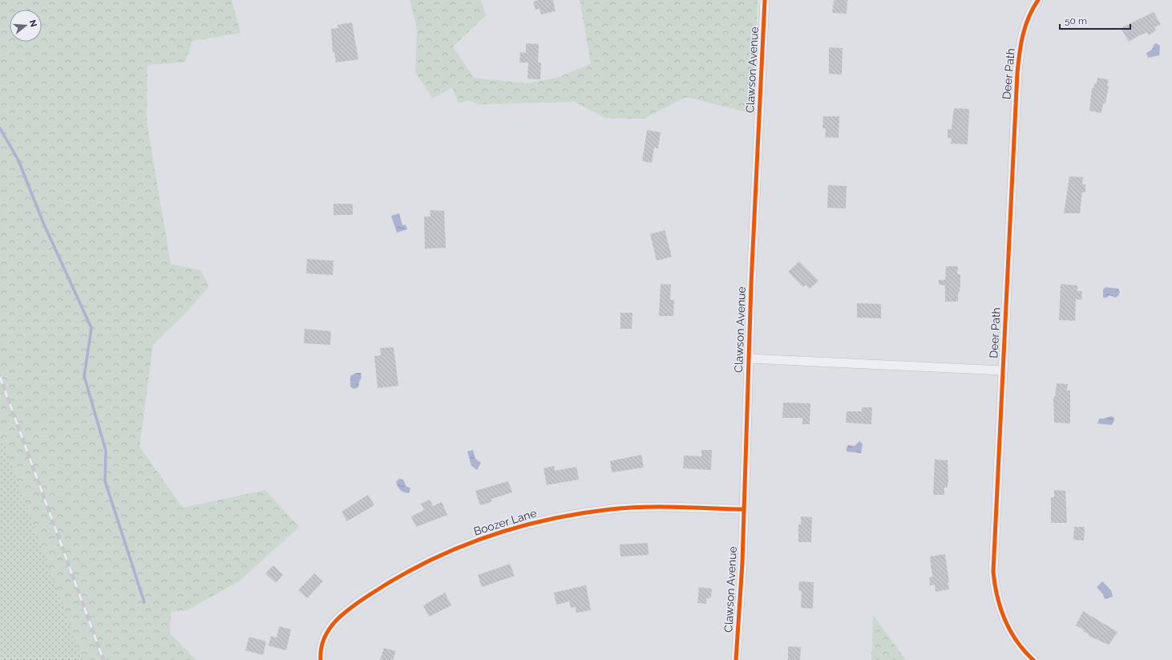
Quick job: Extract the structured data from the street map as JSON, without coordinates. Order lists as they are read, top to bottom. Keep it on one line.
{"streets":{"street":["Clawson Avenue","Deer Path","Boozer Lane"]},"crossings":[["Clawson Avenue","Deer Path"],["Clawson Avenue","Boozer Lane"]],"scale_bar":"50 m","north":"right"}
